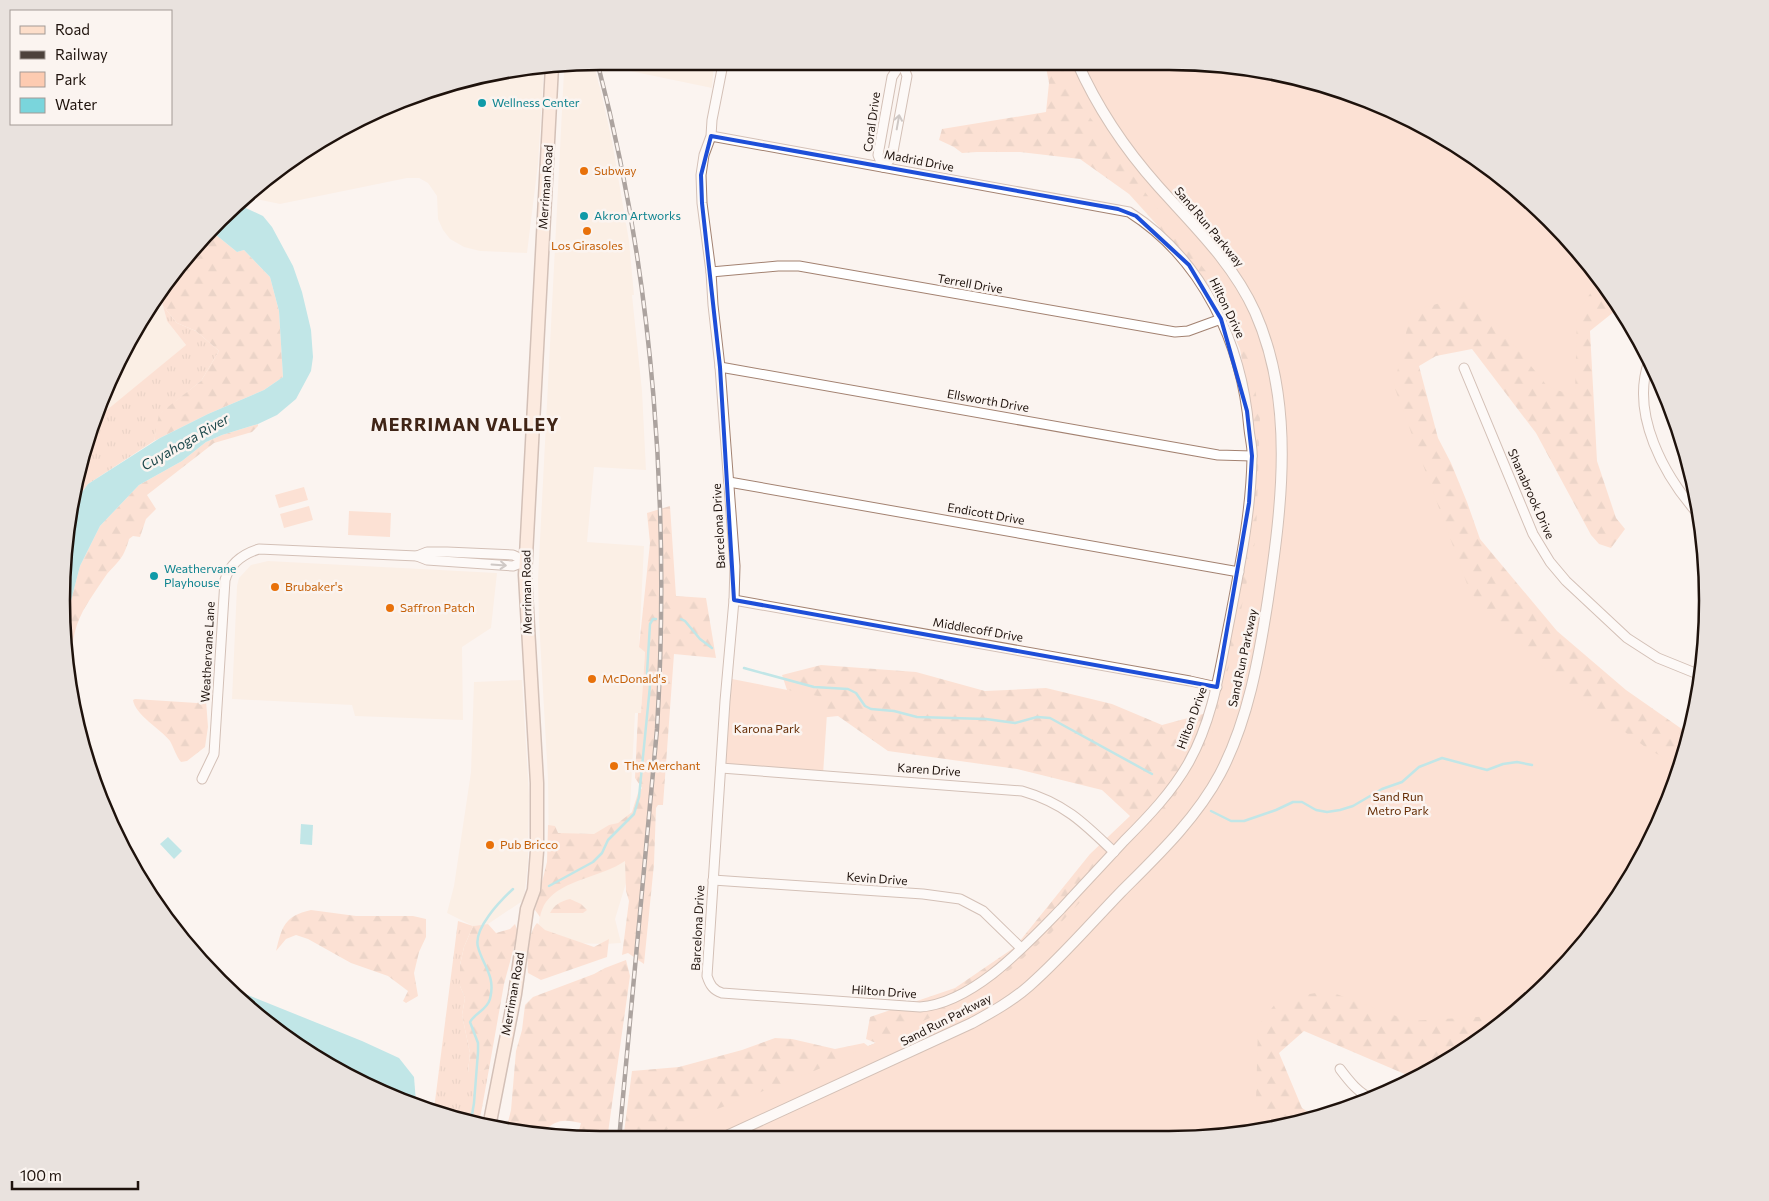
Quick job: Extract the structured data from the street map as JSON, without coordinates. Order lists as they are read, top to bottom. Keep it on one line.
{"streets":{"main road":["Merriman Road"],"street":["Coral Drive","Madrid Drive","Sand Run Parkway","Terrell Drive","Hilton Drive","Ellsworth Drive","Shanabrook Drive","Endicott Drive","Barcelona Drive","Middlecoff Drive","Weathervane Lane","Karen Drive","Kevin Drive"]},"crossings":[["Coral Drive","Madrid Drive"],["Madrid Drive","Hilton Drive"],["Madrid Drive","Barcelona Drive"],["Merriman Road","Weathervane Lane"],["Terrell Drive","Hilton Drive"],["Terrell Drive","Barcelona Drive"],["Hilton Drive","Ellsworth Drive"],["Hilton Drive","Endicott Drive"],["Hilton Drive","Barcelona Drive"],["Hilton Drive","Middlecoff Drive"],["Hilton Drive","Karen Drive"],["Hilton Drive","Kevin Drive"],["Ellsworth Drive","Barcelona Drive"],["Endicott Drive","Barcelona Drive"],["Barcelona Drive","Middlecoff Drive"],["Barcelona Drive","Karen Drive"],["Barcelona Drive","Kevin Drive"]],"districts":["MERRIMAN VALLEY"],"water":["Cuyahoga River"],"parks":["Karona Park","Sand Run Metro Park"],"places":["Wellness Center","Subway","Akron Artworks","Los Girasoles","Weathervane Playhouse","Brubaker's","Saffron Patch","McDonald's","The Merchant","Pub Bricco"],"legend":["Road","Railway","Park","Water"],"scale_bar":"100 m"}
